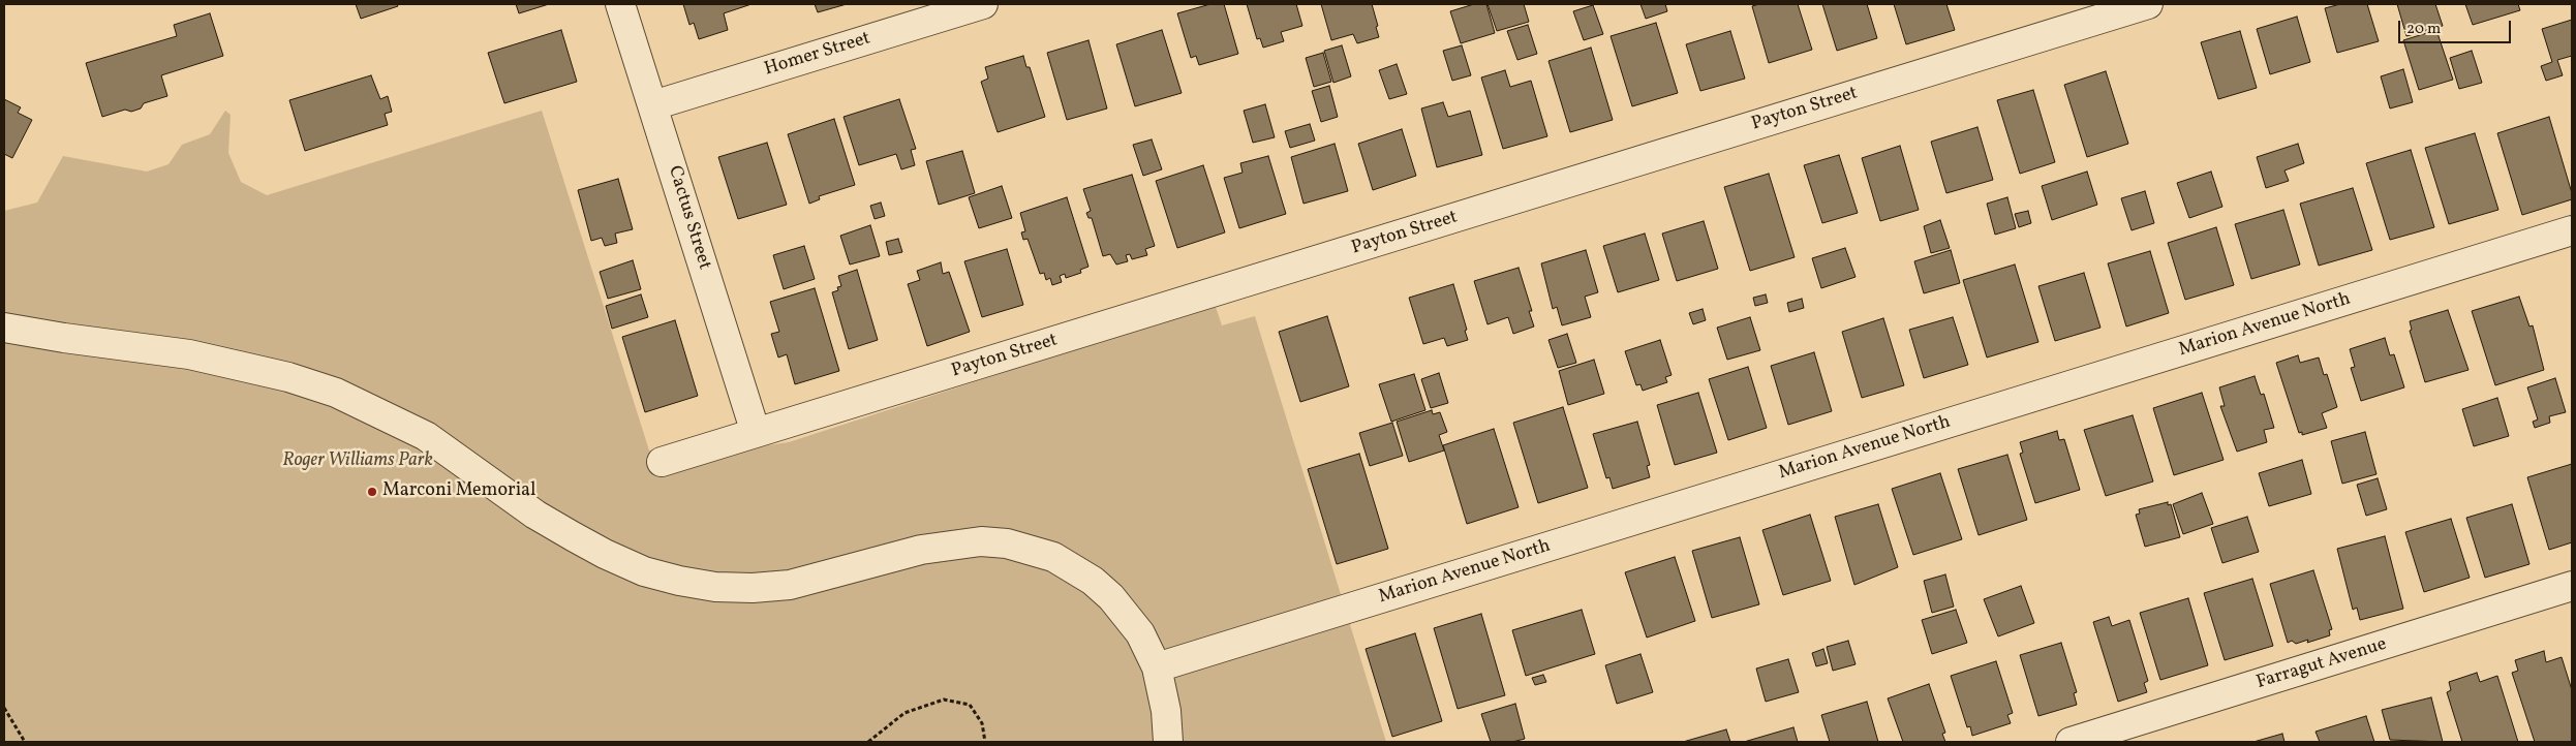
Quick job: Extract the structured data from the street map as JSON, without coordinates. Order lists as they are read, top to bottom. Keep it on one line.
{"streets":{"street":["Homer Street","Payton Street","Cactus Street","Marion Avenue North","Farragut Avenue"]},"crossings":[["Homer Street","Cactus Street"],["Payton Street","Cactus Street"]],"parks":["Roger Williams Park"],"places":["Marconi Memorial"],"scale_bar":"20 m"}
